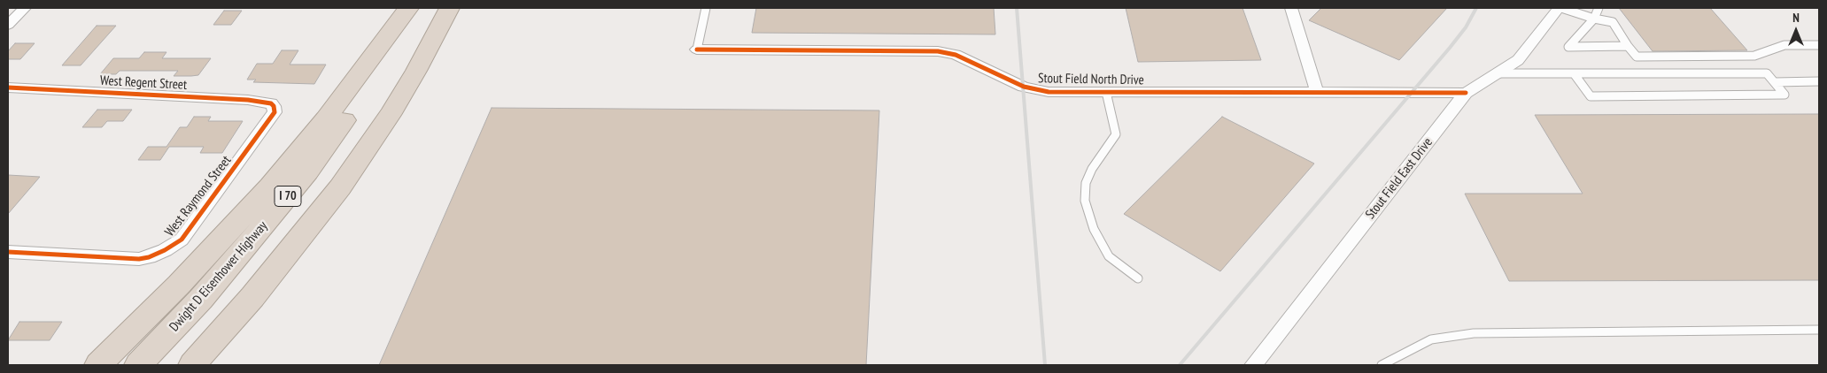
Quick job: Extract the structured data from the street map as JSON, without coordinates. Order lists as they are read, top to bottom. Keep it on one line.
{"streets":{"highway":["I 70","Dwight D Eisenhower Highway"],"street":["Stout Field North Drive","West Regent Street","Stout Field East Drive","West Raymond Street"]},"crossings":[["Stout Field North Drive","Stout Field East Drive"],["West Regent Street","West Raymond Street"]],"north":"top"}
